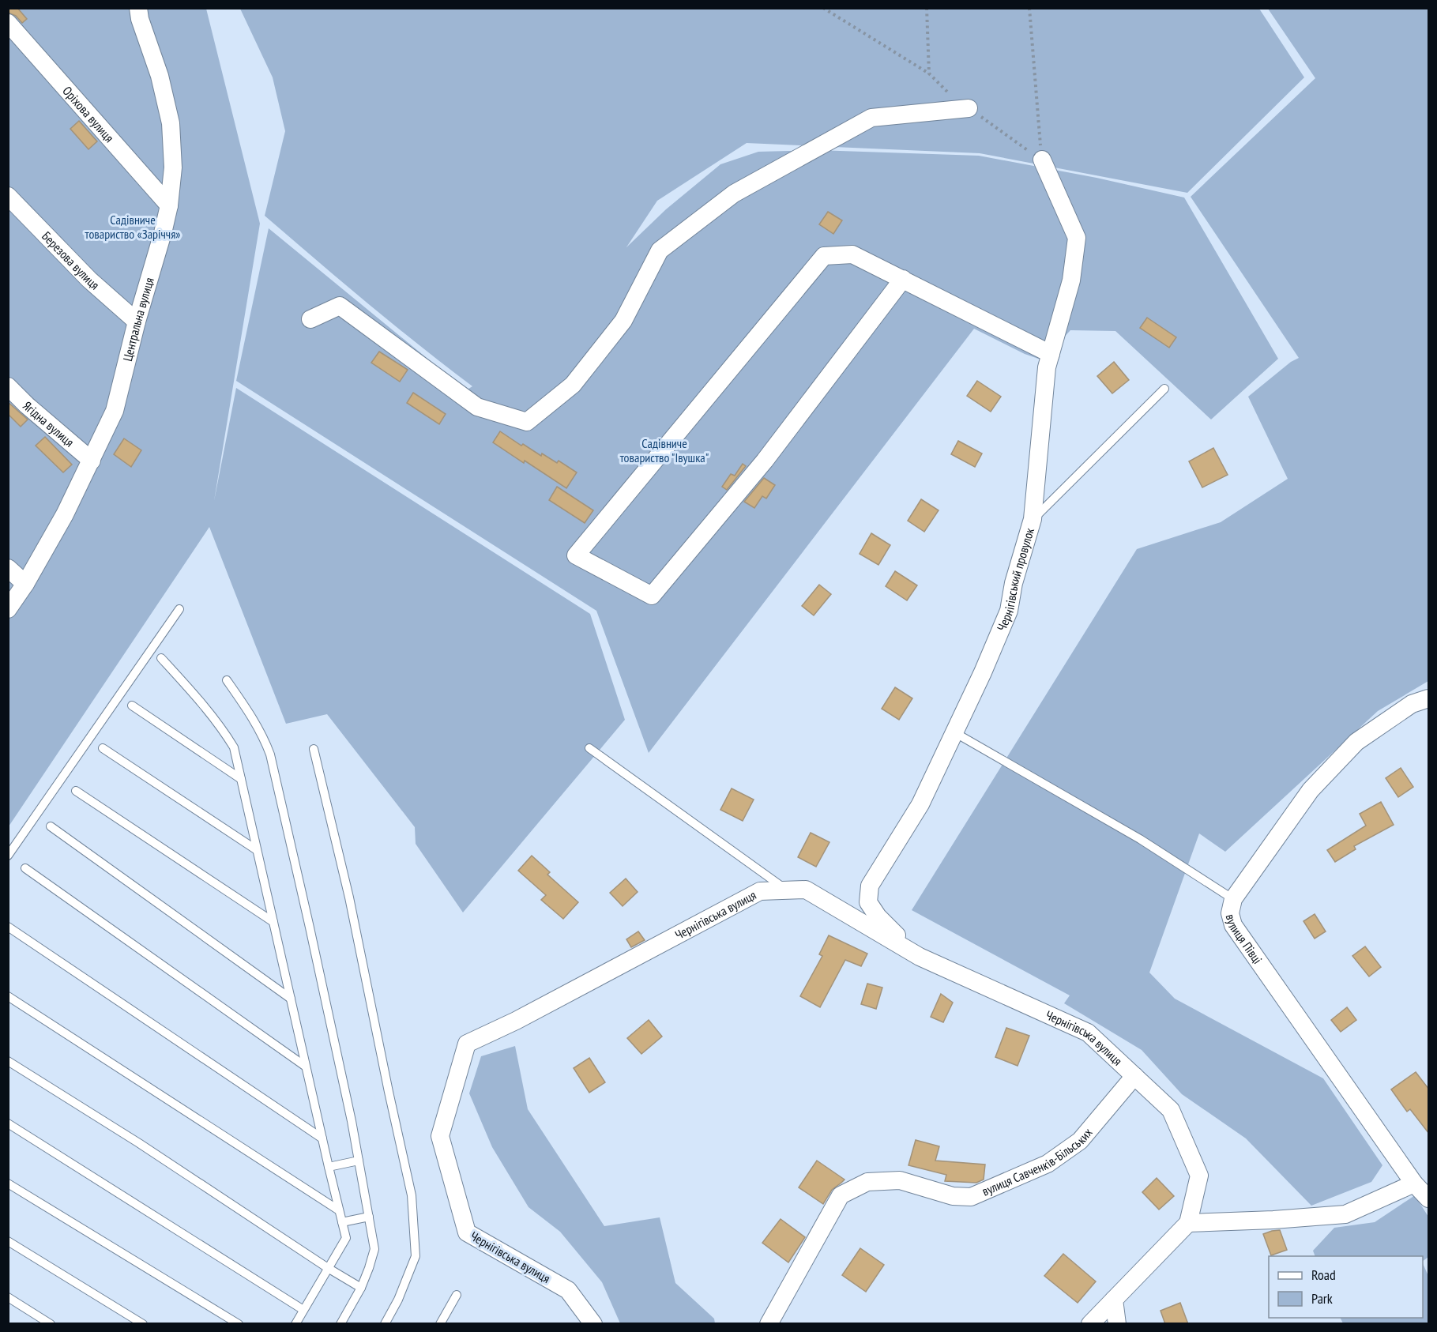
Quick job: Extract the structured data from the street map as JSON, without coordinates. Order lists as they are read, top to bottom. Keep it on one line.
{"streets":{"street":["Оріхова вулиця","Березова вулиця","Центральна вулиця","Ягідна вулиця","Чернігівський провулок","Чернігівська вулиця","вулиця Півці","вулиця Савченків-Більських"]},"crossings":[["Оріхова вулиця","Центральна вулиця"],["Березова вулиця","Центральна вулиця"],["Центральна вулиця","Ягідна вулиця"],["Чернігівський провулок","Чернігівська вулиця"],["Чернігівська вулиця","вулиця Савченків-Більських"]],"parks":["Садівниче товариство «Заріччя»","Садівниче товариство \"Івушка\""],"legend":["Road","Park"]}
